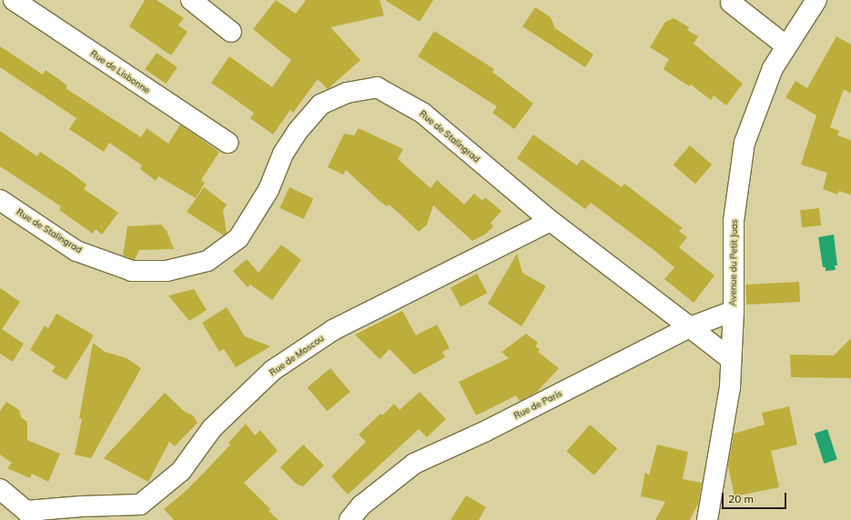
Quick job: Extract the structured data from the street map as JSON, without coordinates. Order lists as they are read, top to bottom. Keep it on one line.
{"streets":{"street":["Rue de Lisbonne","Rue de Stalingrad","Avenue du Petit Juas","Rue de Moscou","Rue de Paris"]},"crossings":[["Rue de Stalingrad","Rue de Moscou"],["Rue de Stalingrad","Rue de Paris"]],"scale_bar":"20 m"}
